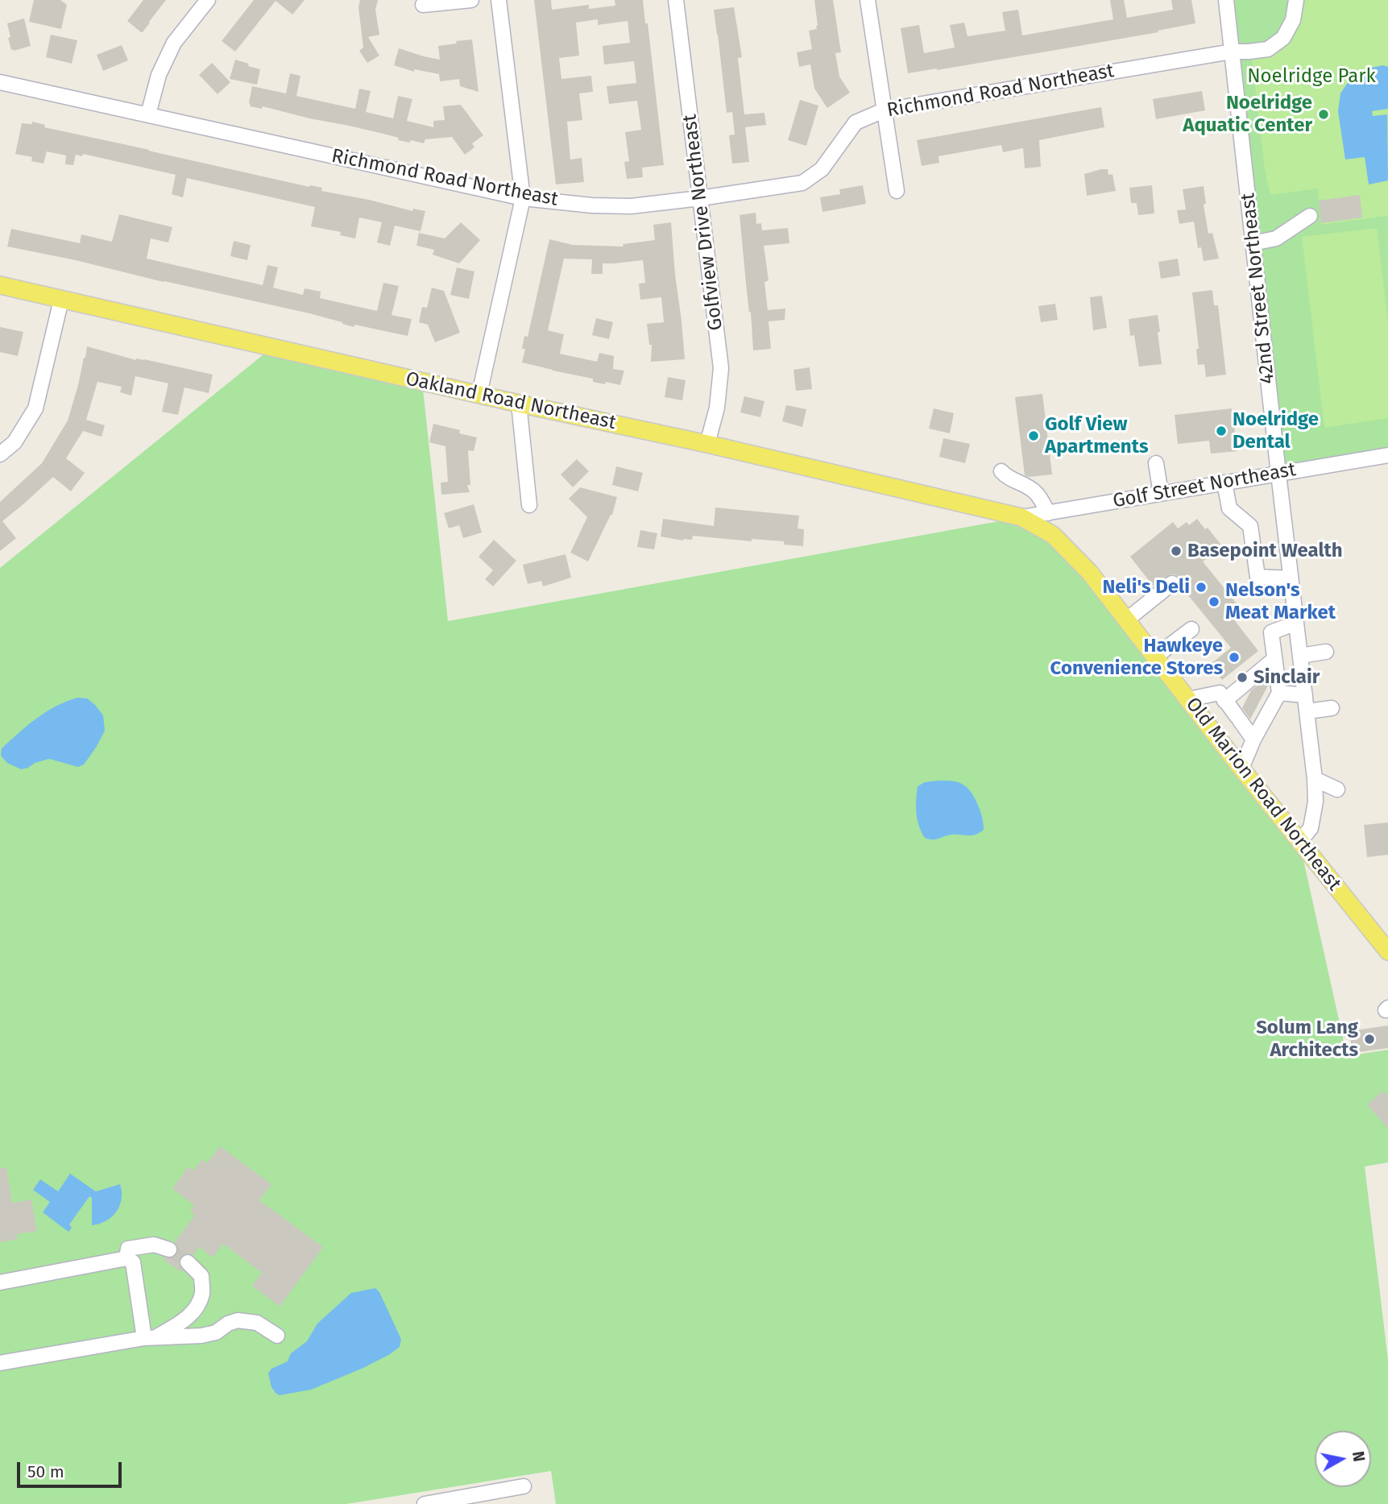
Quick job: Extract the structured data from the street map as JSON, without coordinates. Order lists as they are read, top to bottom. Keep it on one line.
{"streets":{"main road":["Oakland Road Northeast","Old Marion Road Northeast"],"street":["Richmond Road Northeast","Golfview Drive Northeast","42nd Street Northeast","Golf Street Northeast"]},"crossings":[["Richmond Road Northeast","Golfview Drive Northeast"],["Richmond Road Northeast","42nd Street Northeast"],["Golfview Drive Northeast","Oakland Road Northeast"],["42nd Street Northeast","Golf Street Northeast"],["42nd Street Northeast","Old Marion Road Northeast"],["Oakland Road Northeast","Golf Street Northeast"],["Oakland Road Northeast","Old Marion Road Northeast"],["Golf Street Northeast","Old Marion Road Northeast"]],"parks":["Noelridge Park"],"places":["Noelridge Aquatic Center","Noelridge Dental","Golf View Apartments","Basepoint Wealth","Neli's Deli","Nelson's Meat Market","Hawkeye Convenience Stores","Sinclair","Solum Lang Architects"],"scale_bar":"50 m","north":"right"}
